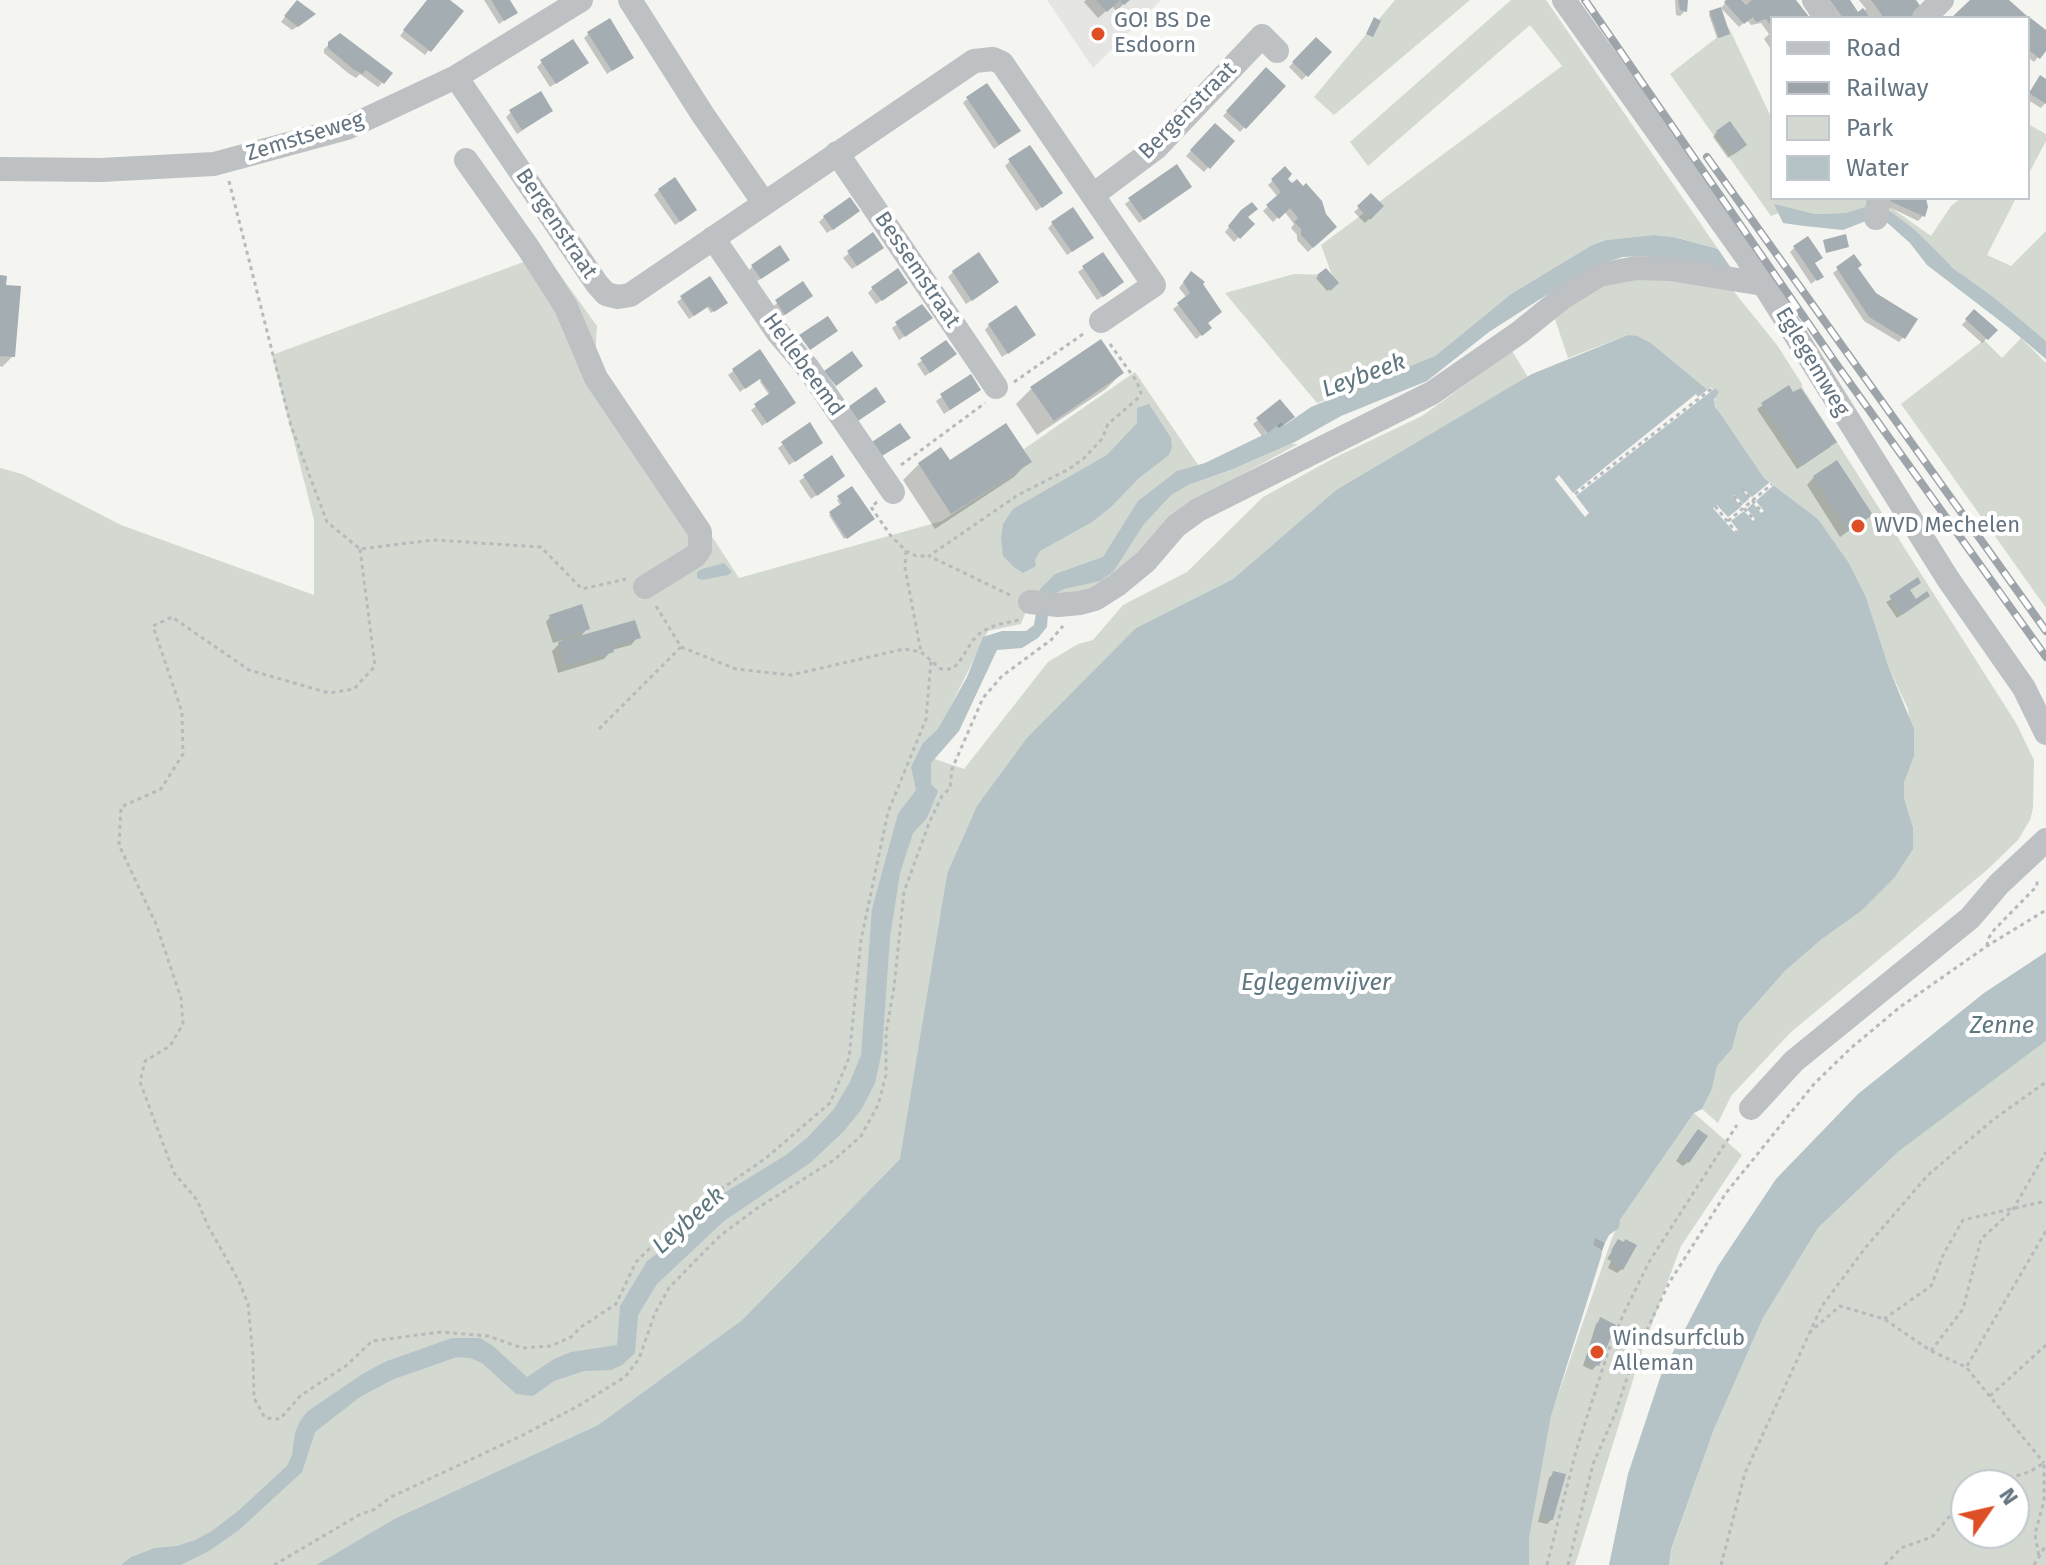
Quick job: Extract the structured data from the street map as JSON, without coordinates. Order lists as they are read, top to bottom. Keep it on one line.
{"streets":{"street":["Bergenstraat","Zemstseweg","Bessemstraat","Eglegemweg","Hellebeemd"]},"crossings":[["Bergenstraat","Zemstseweg"],["Bergenstraat","Bessemstraat"],["Bergenstraat","Hellebeemd"]],"water":["Leybeek","Eglegemvijver","Zenne"],"places":["GO! BS De Esdoorn","WVD Mechelen","Windsurfclub Alleman"],"legend":["Road","Railway","Park","Water"],"north":"top right"}
